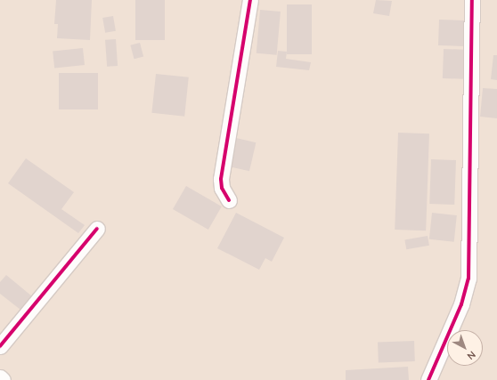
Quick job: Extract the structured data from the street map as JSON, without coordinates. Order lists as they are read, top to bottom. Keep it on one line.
{"north":"bottom right"}
